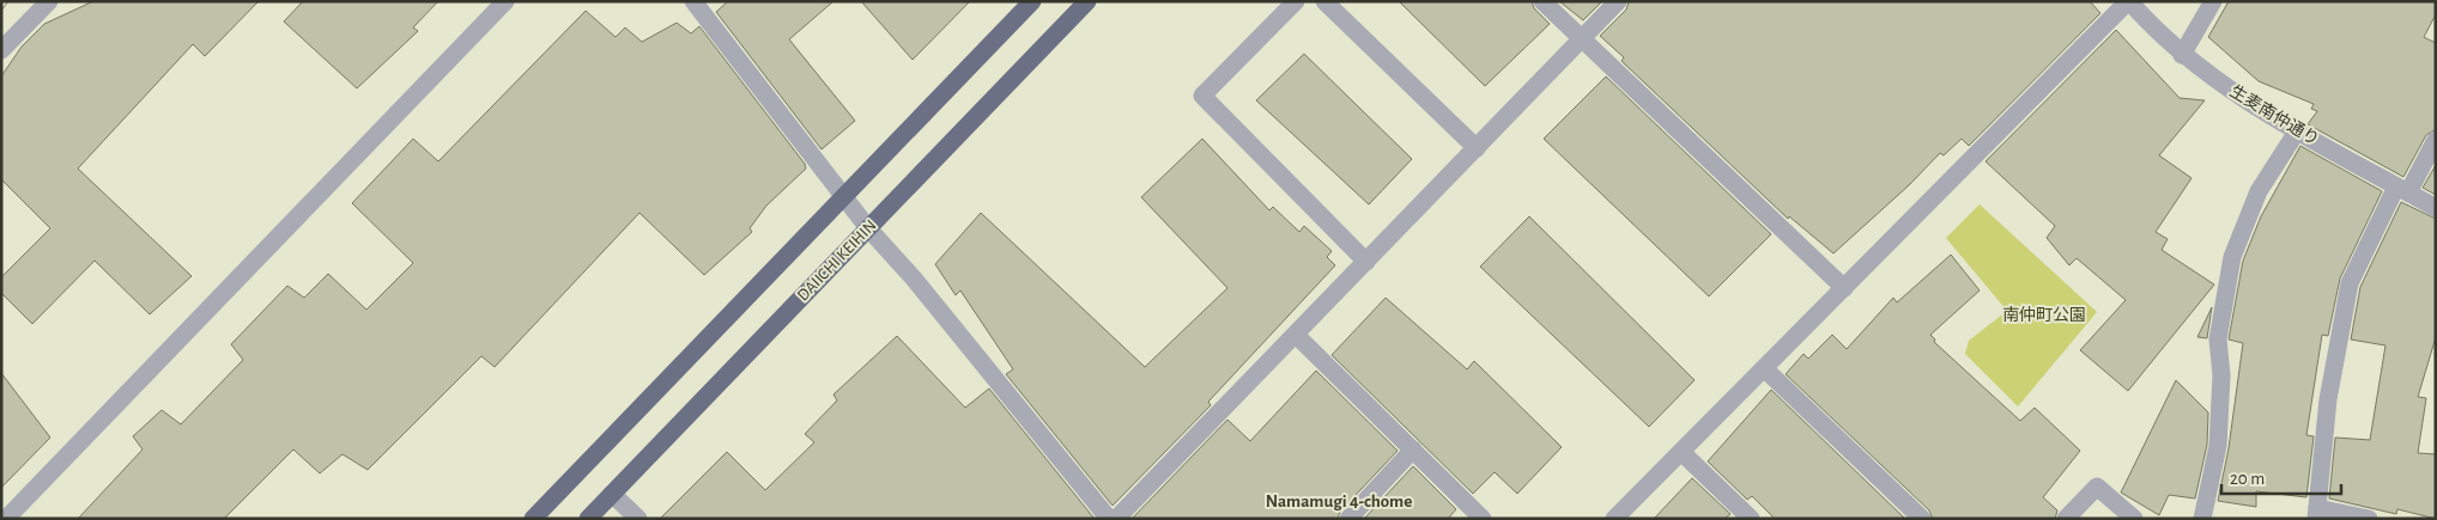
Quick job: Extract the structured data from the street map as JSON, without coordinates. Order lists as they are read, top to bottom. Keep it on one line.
{"streets":{"highway":["DAIICHI KEIHIN"],"street":["生麦南仲通り"]},"districts":["Namamugi 4-chome"],"parks":["南仲町公園"],"scale_bar":"20 m"}
